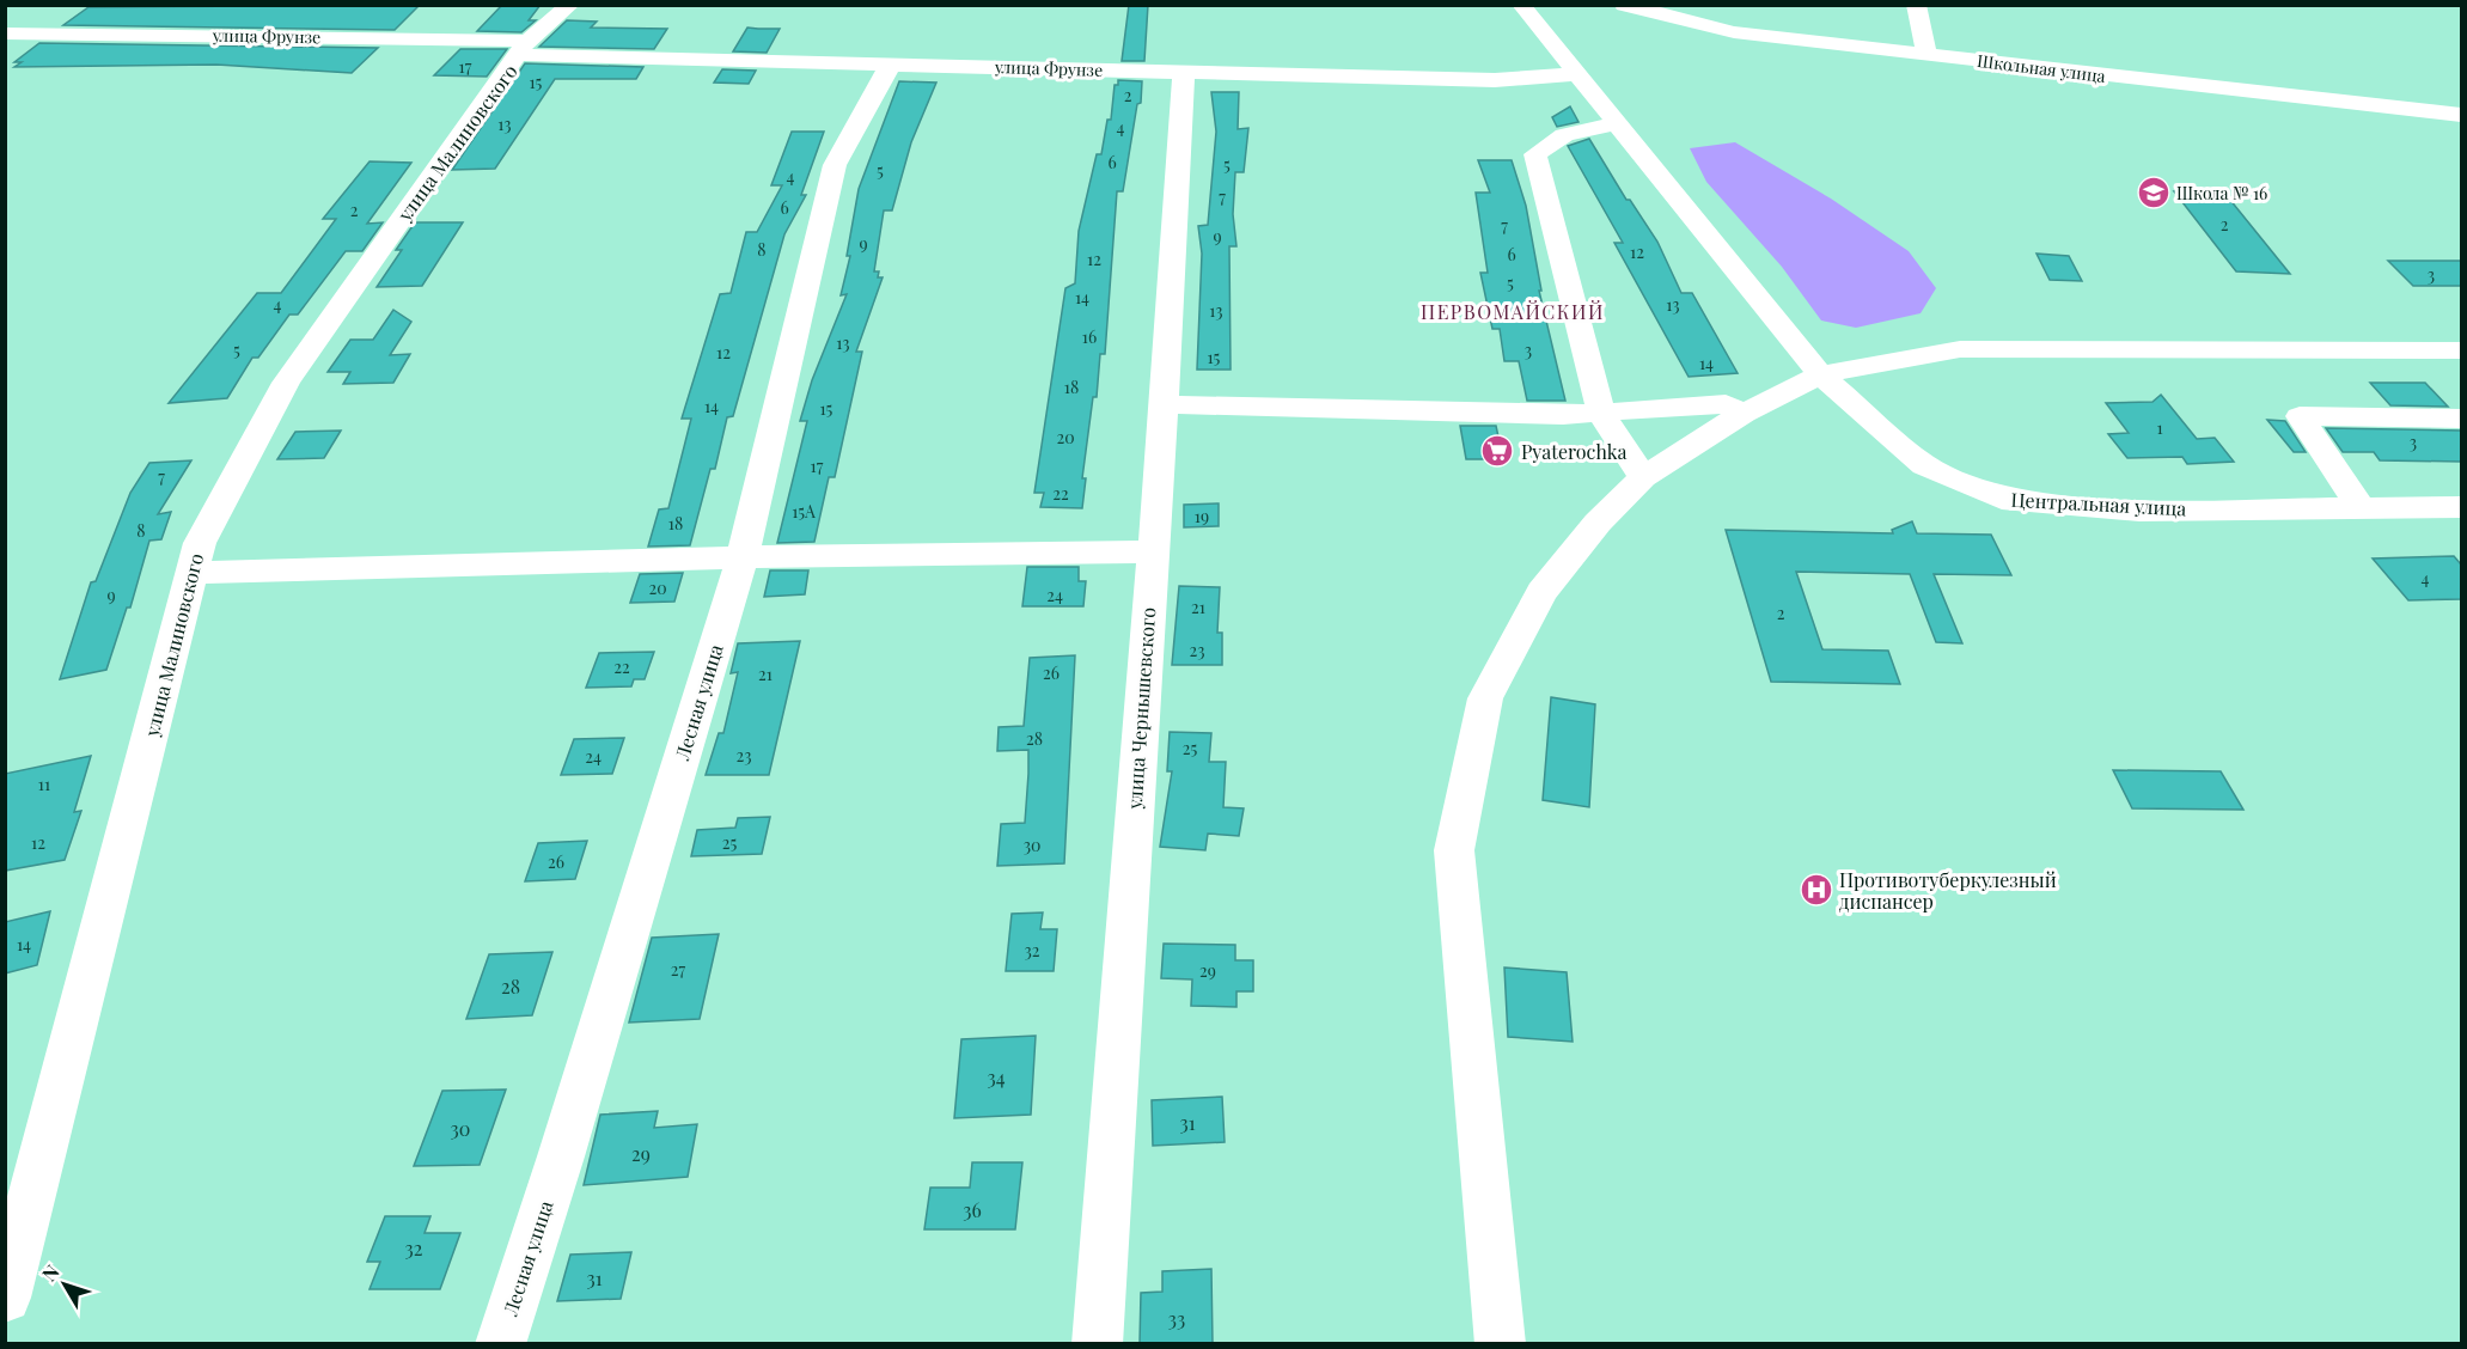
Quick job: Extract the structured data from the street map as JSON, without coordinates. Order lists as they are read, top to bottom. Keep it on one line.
{"streets":{"street":["улица Фрунзе","Школьная улица","улица Малиновского","Центральная улица","Лесная улица","улица Чернышевского"]},"crossings":[["улица Фрунзе","улица Малиновского"],["улица Фрунзе","Центральная улица"],["улица Фрунзе","Лесная улица"],["улица Фрунзе","улица Чернышевского"]],"districts":["ПЕРВОМАЙСКИЙ"],"places":{"school or university":["Школа № 16"],"supermarket":["Pyaterochka"],"hospital":["Противотуберкулезный диспансер"]},"house_numbers":["17","15","2","13","4","6","5","5","4","7","6","2","2","7","9","9","8","12","6","12","3","5","14","4","13","13","16","13","5","3","12","15","14","18","14","15","1","20","3","17","7","22","15А","19","18","8","4","20","9","24","21","2","23","22","26","21","28","25","23","24","11","12","25","30","26","14","32","27","29","28","34","31","30","29","36","32","31","33"],"north":"top left"}
